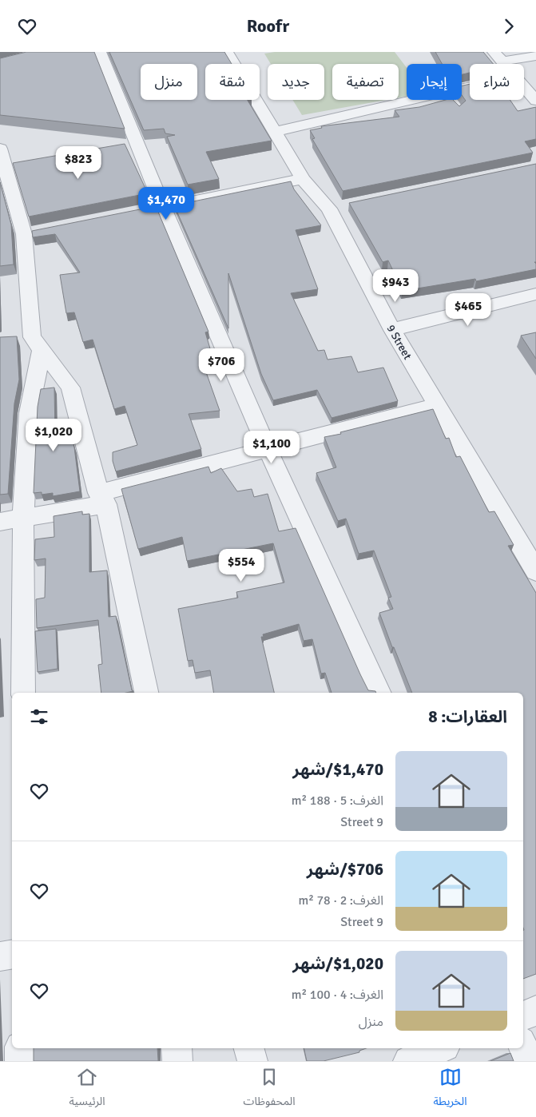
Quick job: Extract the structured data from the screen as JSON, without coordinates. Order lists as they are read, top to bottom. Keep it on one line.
{"streets":{"street":["9 Street"]},"page":{"header":"Roofr","chip":["شراء","إيجار","تصفية","جديد","شقة","منزل"],"price":["$823","$1,470","$943","$465","$706","$1,020","$1,100","$554"],"heading":"العقارات: 8","list":[{"name":"$1,470/شهر","note":"الغرف: 5 · 188 m² · 9 Street"},{"name":"$706/شهر","note":"الغرف: 2 · 78 m² · 9 Street"},{"name":"$1,020/شهر","note":"الغرف: 4 · 100 m² · منزل"}],"tabs":["الخريطة","المحفوظات","الرئيسية"]}}
